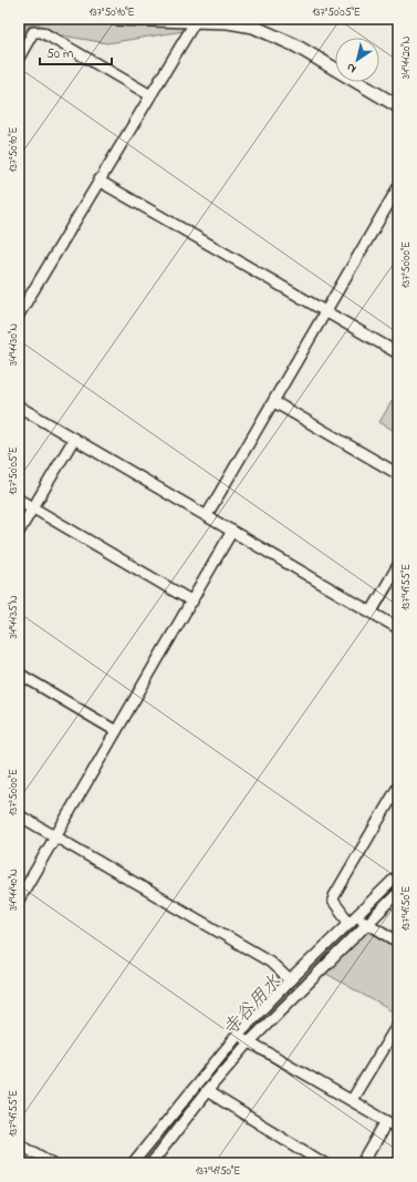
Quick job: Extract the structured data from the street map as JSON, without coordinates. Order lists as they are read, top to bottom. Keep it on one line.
{"water":["寺谷用水"],"scale_bar":"50 m","north":"bottom left","coordinates":["137°50'10\"E","137°50'05\"E","34°44'20\"N","137°50'00\"E","34°44'30\"N","137°49'55\"E","34°44'35\"N","34°44'40\"N","137°49'50\"E"]}
